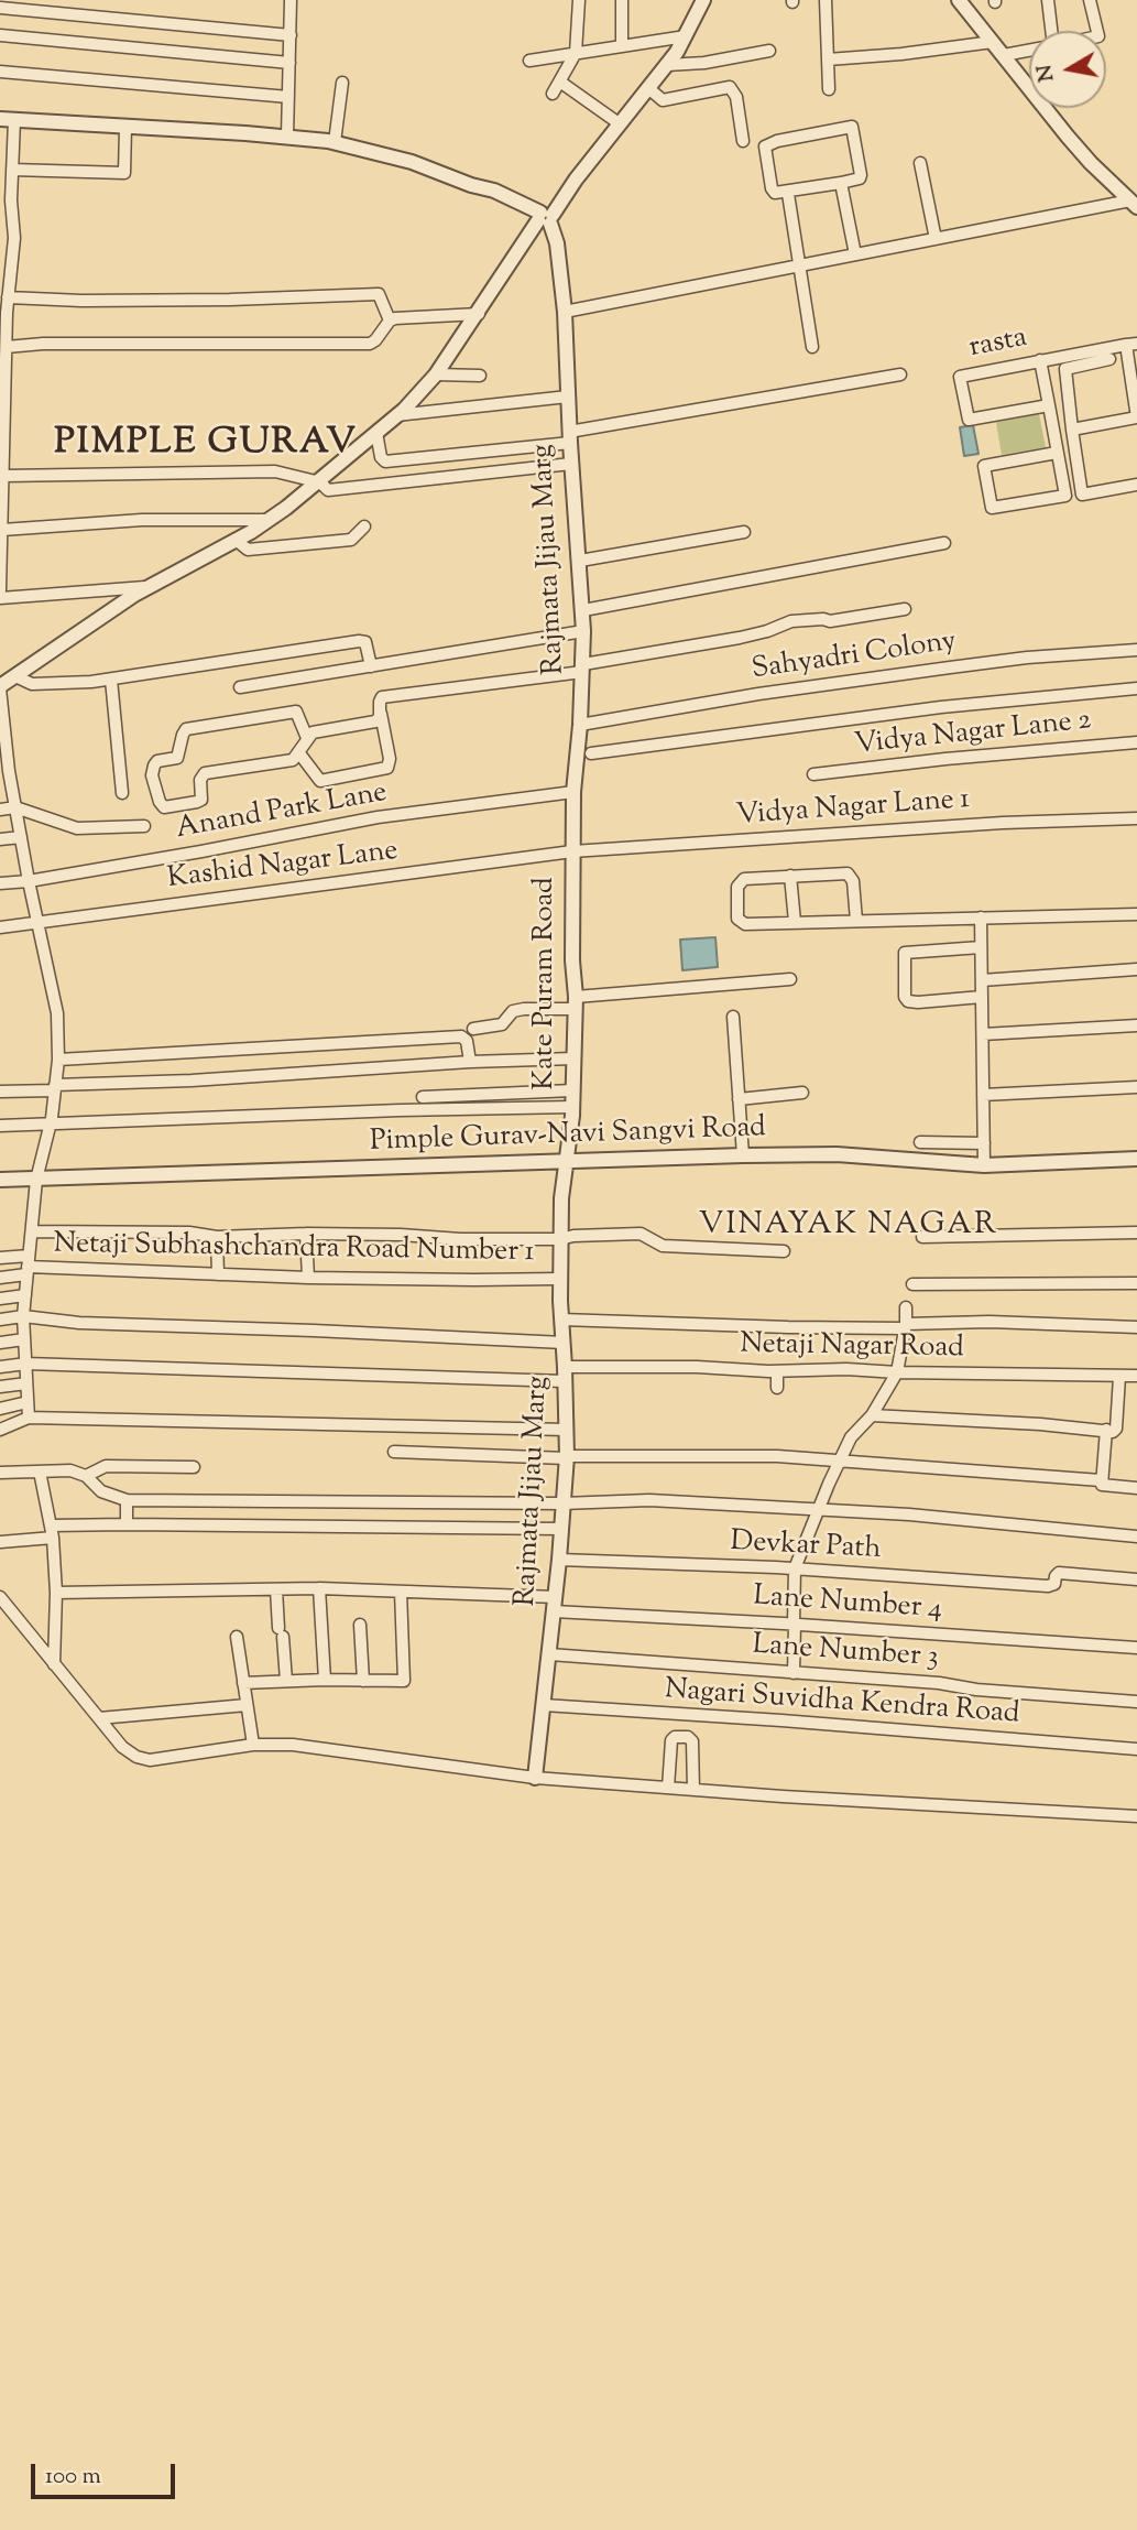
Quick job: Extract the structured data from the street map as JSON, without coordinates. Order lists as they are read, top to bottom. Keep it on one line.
{"streets":{"street":["rasta","Rajmata Jijau Marg","Sahyadri Colony","Vidya Nagar Lane 2","Vidya Nagar Lane 1","Anand Park Lane","Kashid Nagar Lane","Kate Puram Road","Pimple Gurav-Navi Sangvi Road","Netaji Subhashchandra Road Number 1","Netaji Nagar Road","Devkar Path","Lane Number 4","Lane Number 3","Nagari Suvidha Kendra Road"]},"crossings":[["Rajmata Jijau Marg","Sahyadri Colony"],["Rajmata Jijau Marg","Vidya Nagar Lane 1"],["Rajmata Jijau Marg","Anand Park Lane"],["Rajmata Jijau Marg","Kashid Nagar Lane"],["Rajmata Jijau Marg","Kate Puram Road"],["Rajmata Jijau Marg","Pimple Gurav-Navi Sangvi Road"],["Rajmata Jijau Marg","Netaji Subhashchandra Road Number 1"],["Rajmata Jijau Marg","Netaji Nagar Road"],["Rajmata Jijau Marg","Devkar Path"],["Rajmata Jijau Marg","Lane Number 4"],["Rajmata Jijau Marg","Lane Number 3"],["Rajmata Jijau Marg","Nagari Suvidha Kendra Road"],["Vidya Nagar Lane 1","Kashid Nagar Lane"],["Vidya Nagar Lane 1","Kate Puram Road"],["Kashid Nagar Lane","Kate Puram Road"],["Kate Puram Road","Pimple Gurav-Navi Sangvi Road"]],"districts":["PIMPLE GURAV","VINAYAK NAGAR"],"scale_bar":"100 m","north":"left"}
